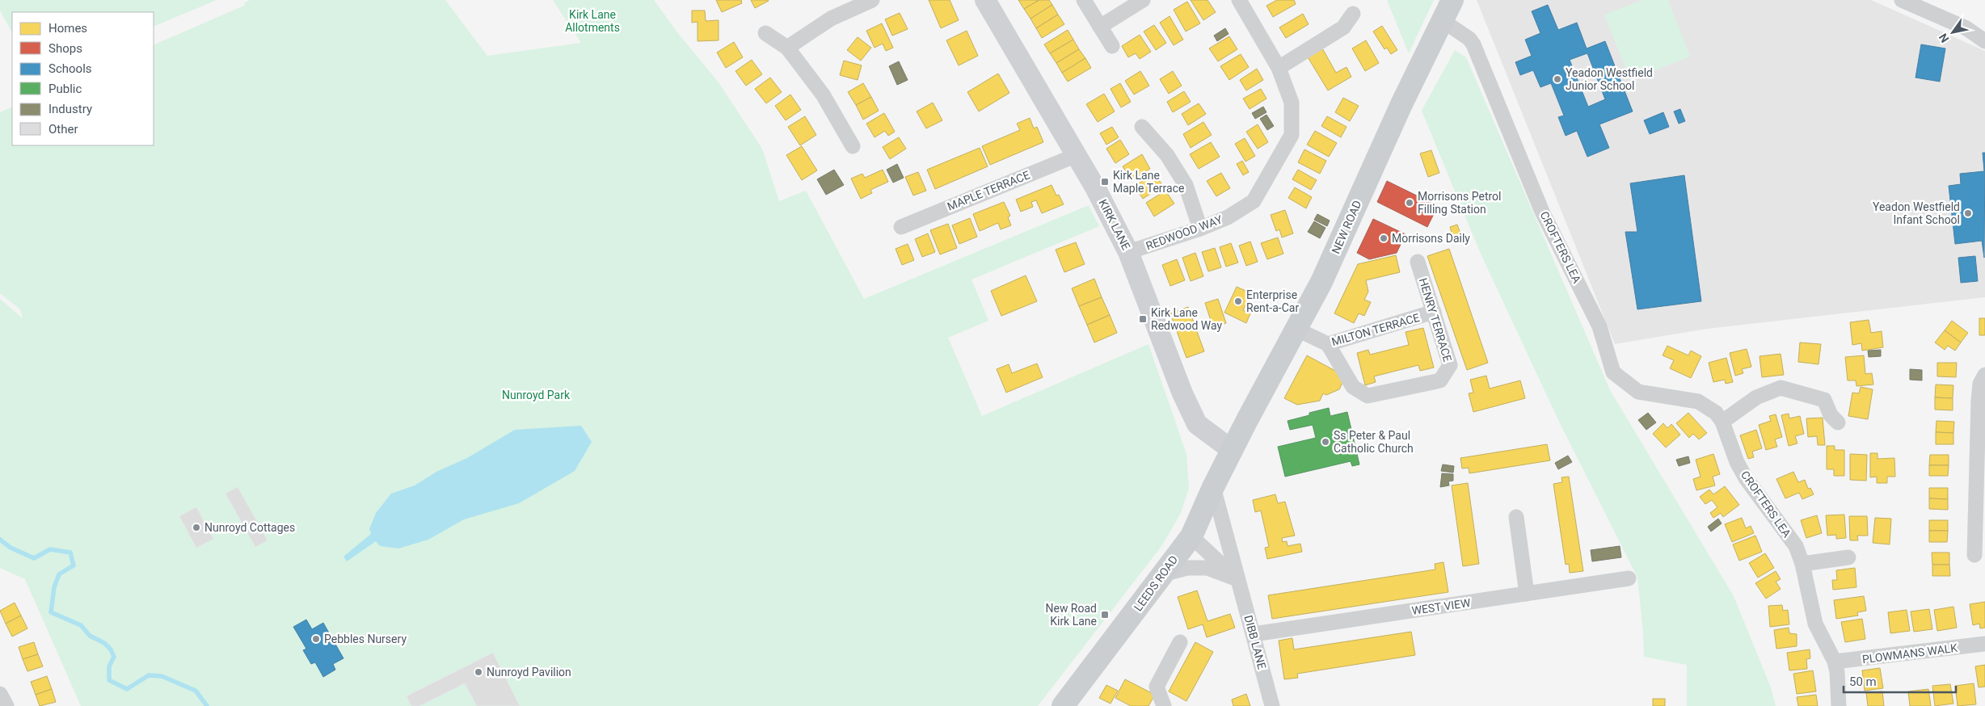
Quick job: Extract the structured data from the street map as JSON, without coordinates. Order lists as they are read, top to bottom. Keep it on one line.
{"streets":{"main road":["NEW ROAD","LEEDS ROAD"],"street":["MAPLE TERRACE","KIRK LANE","REDWOOD WAY","CROFTERS LEA","HENRY TERRACE","MILTON TERRACE","WEST VIEW","DIBB LANE","PLOWMANS WALK"]},"crossings":[["MAPLE TERRACE","KIRK LANE"],["KIRK LANE","NEW ROAD"],["KIRK LANE","REDWOOD WAY"],["KIRK LANE","LEEDS ROAD"],["NEW ROAD","CROFTERS LEA"],["NEW ROAD","MILTON TERRACE"],["NEW ROAD","LEEDS ROAD"],["CROFTERS LEA","PLOWMANS WALK"],["HENRY TERRACE","MILTON TERRACE"],["LEEDS ROAD","DIBB LANE"],["WEST VIEW","DIBB LANE"]],"parks":["Kirk Lane Allotments","Nunroyd Park"],"places":{"other":["Yeadon Westfield Junior School","Morrisons Petrol Filling Station","Yeadon Westfield Infant School","Morrisons Daily","Enterprise Rent-a-Car","Ss Peter & Paul Catholic Church","Nunroyd Cottages","Pebbles Nursery","Nunroyd Pavilion"],"transit":["Kirk Lane Maple Terrace","Kirk Lane Redwood Way","New Road Kirk Lane"]},"legend":["Homes","Shops","Schools","Public","Industry","Other"],"scale_bar":"50 m","north":"bottom left"}
